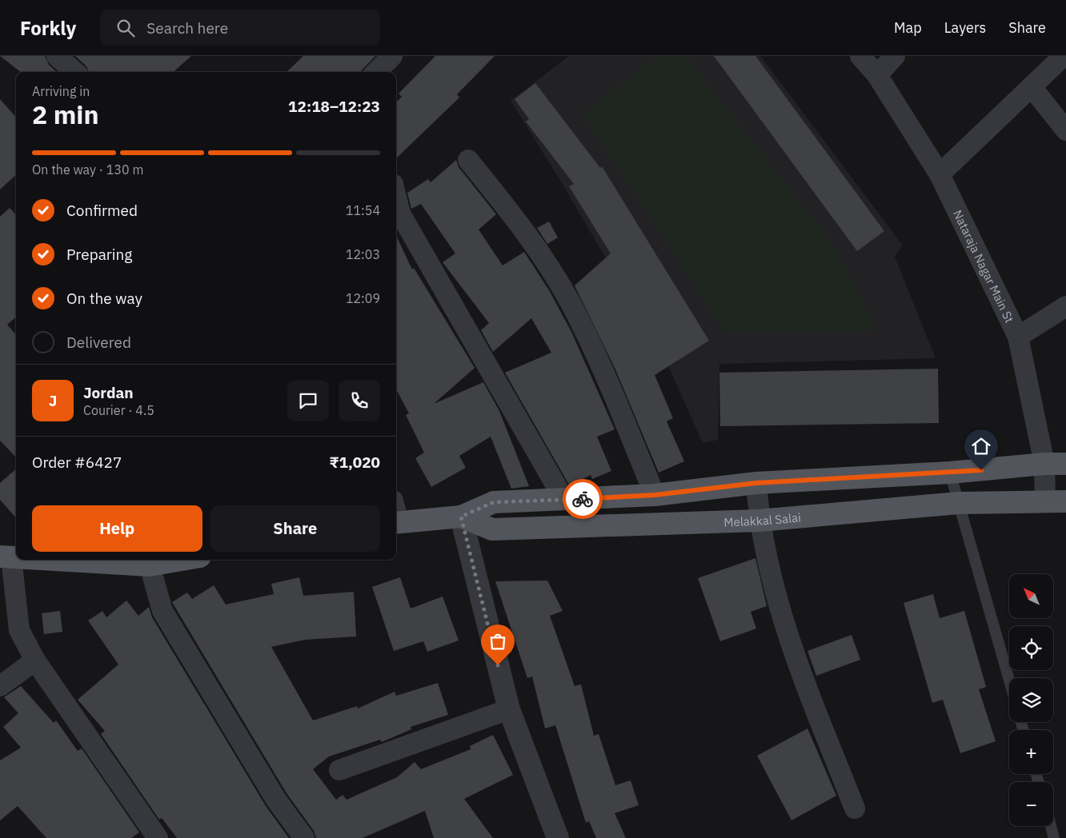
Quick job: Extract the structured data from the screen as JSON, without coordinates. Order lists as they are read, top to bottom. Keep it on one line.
{"streets":{"main road":["Melakkal Salai"],"street":["Nataraja Nagar Main St"]},"crossings":[["Nataraja Nagar Main St","Melakkal Salai"]],"north":"top left","page":{"header":"Forkly","search":"Search here","nav":["Map","Layers","Share"],"heading":["2 min","Arriving in","12:18–12:23"],"panel":["Jordan","Courier · 4.5","Order #6427","₹1,020"],"bar":"On the way · 130 m","list":[["Confirmed","11:54"],["Preparing","12:03"],["On the way","12:09"],"Delivered"],"round":"J","buttons":["Help","Share"],"map_buttons":["+","−"]}}
